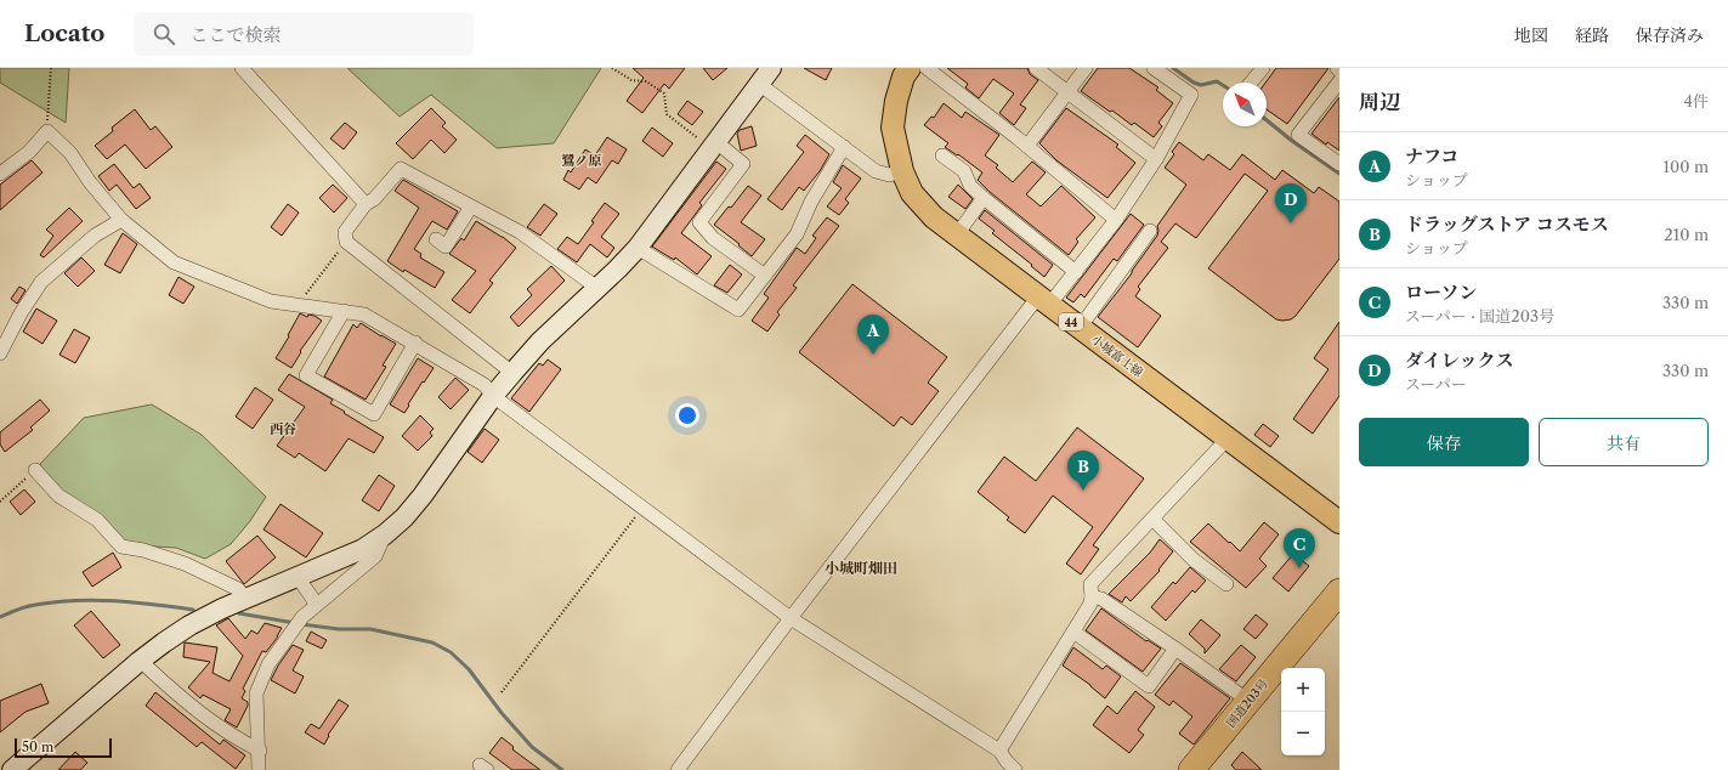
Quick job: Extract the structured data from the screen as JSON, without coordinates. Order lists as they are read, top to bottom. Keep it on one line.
{"streets":{"highway":["国道203号"],"main road":["44","小城富士線"]},"districts":["鷺ノ原","西谷","小城町畑田"],"scale_bar":"50 m","north":"top left","page":{"header":"Locato","search":"ここで検索","nav":["地図","経路","保存済み"],"heading":["周辺","4件"],"list":[{"mark":"A","name":"ナフコ","note":"ショップ","value":"100 m"},{"mark":"B","name":"ドラッグストア コスモス","note":"ショップ","value":"210 m"},{"mark":"C","name":"ローソン","note":"スーパー · 国道203号","value":"330 m"},{"mark":"D","name":"ダイレックス","note":"スーパー","value":"330 m"}],"pins":["D","A","B","C"],"buttons":["保存","共有"],"map_buttons":["+","−"],"scale":"50 m"}}
